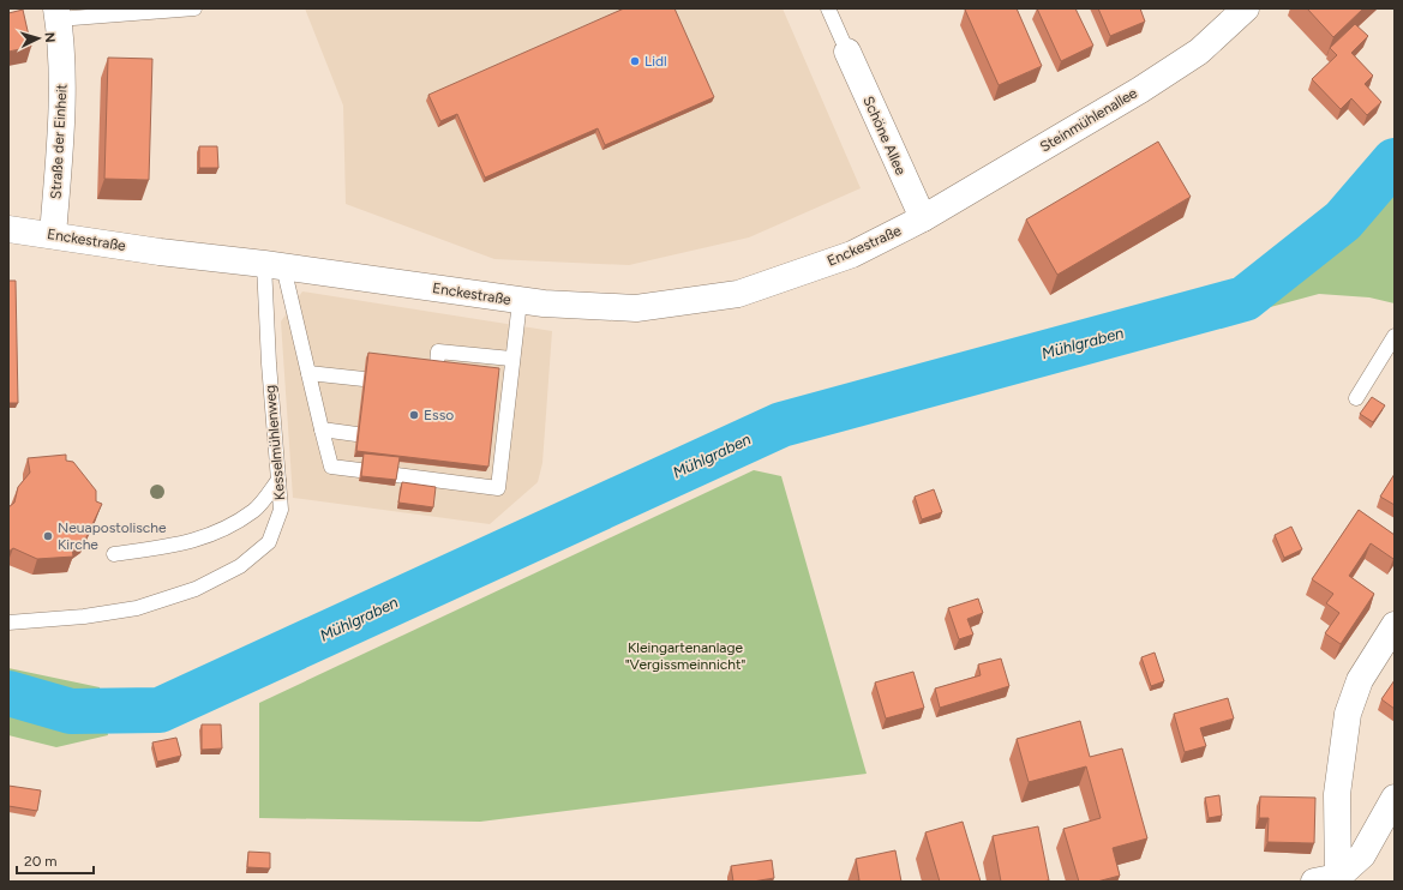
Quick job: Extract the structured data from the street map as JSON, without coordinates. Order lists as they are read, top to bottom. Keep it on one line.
{"streets":{"main road":["Steinmühlenallee","Schöne Allee","Straße der Einheit","Enckestraße"],"lane":["Kesselmühlenweg"]},"crossings":[["Steinmühlenallee","Schöne Allee"],["Steinmühlenallee","Enckestraße"],["Schöne Allee","Enckestraße"],["Straße der Einheit","Enckestraße"],["Enckestraße","Kesselmühlenweg"]],"water":["Mühlgraben"],"parks":["Kleingartenanlage \"Vergissmeinnicht\""],"places":["Lidl","Esso","Neuapostolische Kirche"],"scale_bar":"20 m","north":"right"}
